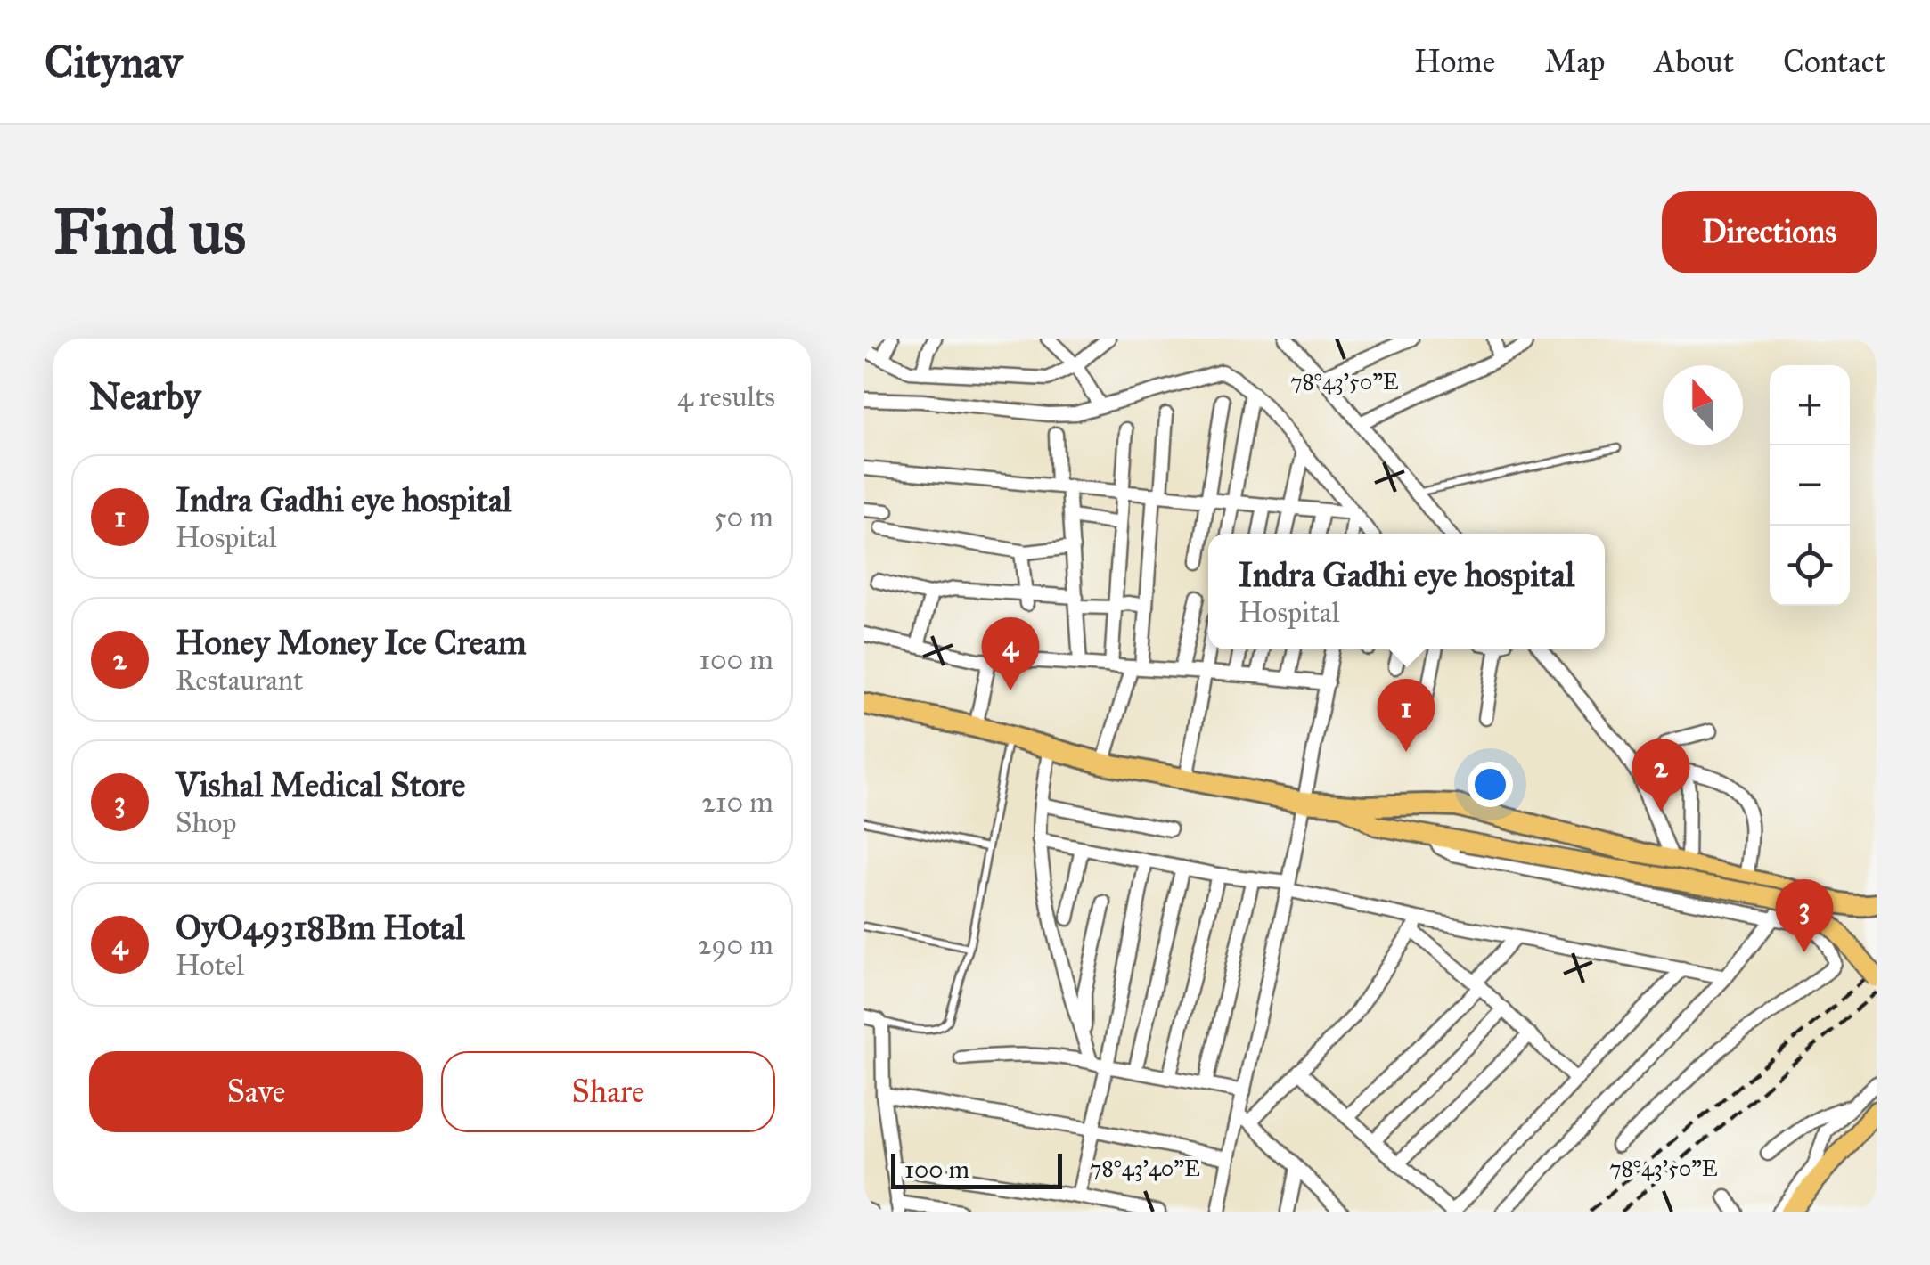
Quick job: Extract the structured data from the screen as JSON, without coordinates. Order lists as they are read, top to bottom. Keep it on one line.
{"scale_bar":"100 m","north":"top","page":{"header":"Citynav","nav":["Home","Map","About","Contact"],"buttons":["Directions",["Save","Share"]],"title":"Find us","heading":["Nearby","4 results"],"map_buttons":["+","−"],"list":[{"mark":"1","name":"Indra Gadhi eye hospital","note":"Hospital","value":"50 m"},{"mark":"2","name":"Honey Money Ice Cream","note":"Restaurant","value":"100 m"},{"mark":"3","name":"Vishal Medical Store","note":"Shop","value":"210 m"},{"mark":"4","name":"OyO49318Bm Hotal","note":"Hotel","value":"290 m"}],"popup":["Indra Gadhi eye hospital","Hospital"],"pins":["4","1","2","3"],"scale":"100 m"},"coordinates":["78°43'50\"E","78°43'40\"E"]}
